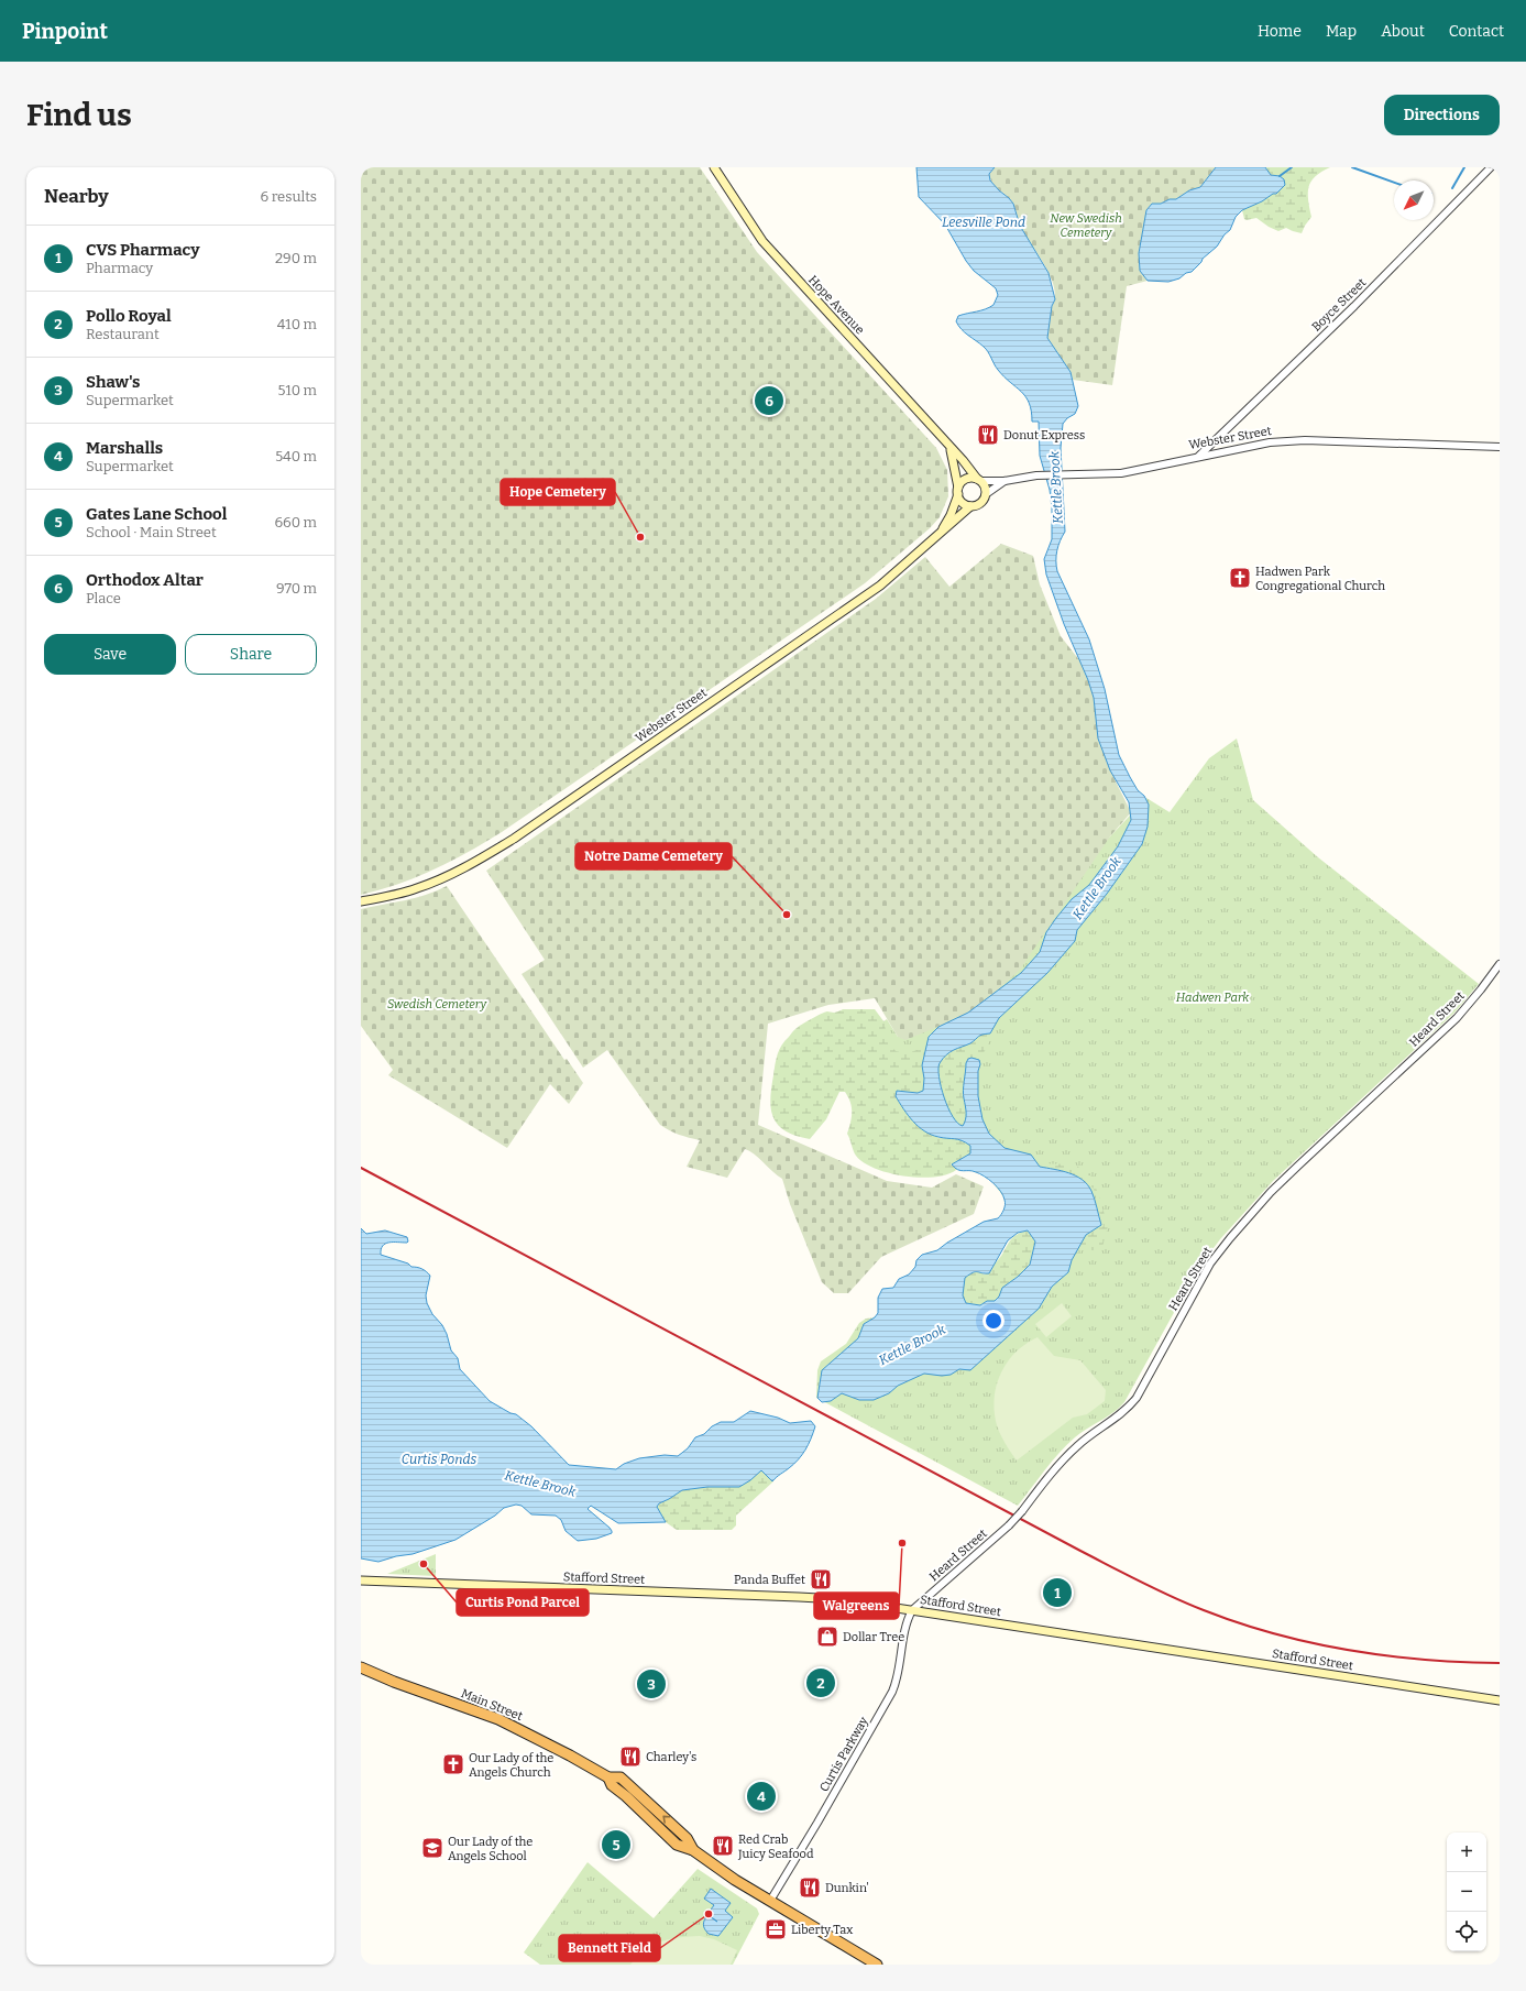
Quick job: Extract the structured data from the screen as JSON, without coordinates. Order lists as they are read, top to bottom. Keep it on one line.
{"streets":{"highway":["Main Street"],"main road":["Hope Avenue","Webster Street","Stafford Street"],"street":["Boyce Street","Heard Street","Curtis Parkway"]},"crossings":[["Hope Avenue","Webster Street"],["Boyce Street","Webster Street"],["Heard Street","Stafford Street"],["Heard Street","Curtis Parkway"],["Stafford Street","Curtis Parkway"],["Main Street","Curtis Parkway"]],"water":["Leesville Pond","Kettle Brook","Curtis Ponds"],"parks":["New Swedish Cemetery","Hadwen Park","Swedish Cemetery"],"places":{"restaurant":["Donut Express","Panda Buffet","Charley's","Red Crab Juicy Seafood","Dunkin'"],"other":["Hope Cemetery","Notre Dame Cemetery","Walgreens","Curtis Pond Parcel","Bennett Field"],"church":["Hadwen Park Congregational Church","Our Lady of the Angels Church"],"shop":["Dollar Tree"],"school or university":["Our Lady of the Angels School"],"office":["Liberty Tax"]},"north":"bottom left","page":{"header":"Pinpoint","nav":["Home","Map","About","Contact"],"buttons":["Directions",["Save","Share"]],"title":"Find us","heading":["Nearby","6 results"],"list":[{"mark":"1","name":"CVS Pharmacy","note":"Pharmacy","value":"290 m"},{"mark":"2","name":"Pollo Royal","note":"Restaurant","value":"410 m"},{"mark":"3","name":"Shaw's","note":"Supermarket","value":"510 m"},{"mark":"4","name":"Marshalls","note":"Supermarket","value":"540 m"},{"mark":"5","name":"Gates Lane School","note":"School · Main Street","value":"660 m"},{"mark":"6","name":"Orthodox Altar","note":"Place","value":"970 m"}],"pins":["6","1","2","3","4","5"],"map_buttons":["+","−"]}}
